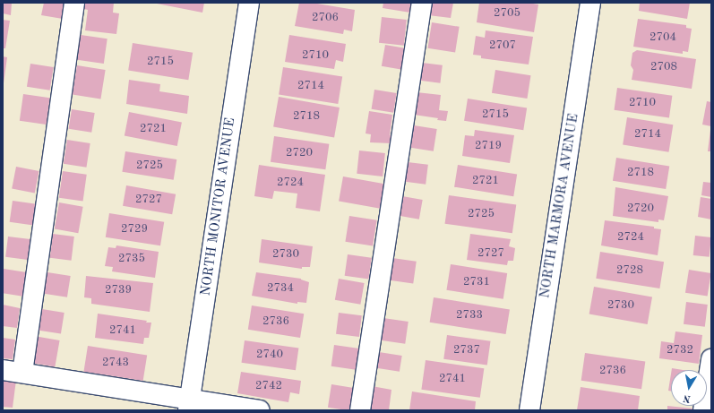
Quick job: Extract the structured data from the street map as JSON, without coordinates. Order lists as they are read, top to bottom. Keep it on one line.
{"streets":{"street":["NORTH MARMORA AVENUE","NORTH MONITOR AVENUE"]},"house_numbers":["2705","2706","2704","2707","2710","2715","2708","2714","2710","2715","2718","2721","2714","2719","2720","2725","2718","2721","2724","2727","2720","2725","2729","2724","2727","2730","2735","2728","2731","2734","2739","2730","2733","2736","2741","2737","2732","2740","2743","2736","2741","2742"],"north":"bottom"}
